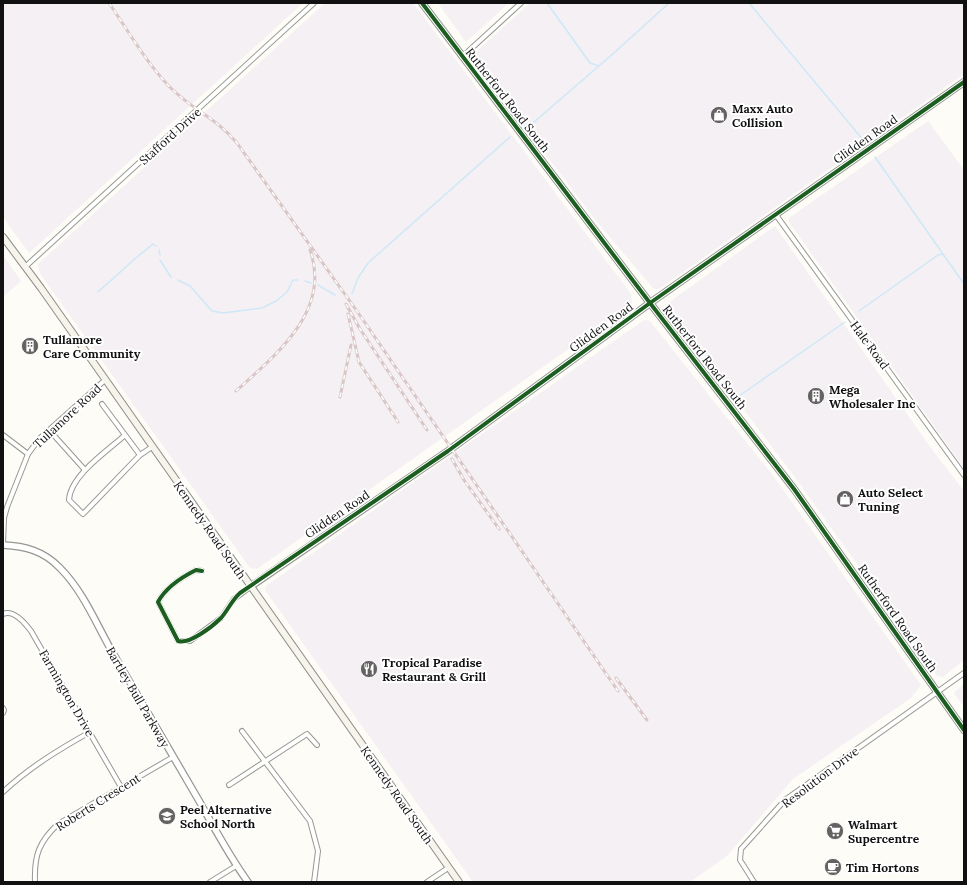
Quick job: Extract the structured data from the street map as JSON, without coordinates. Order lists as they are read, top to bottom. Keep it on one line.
{"streets":{"main road":["Kennedy Road South"],"street":["Rutherford Road South","Stafford Drive","Glidden Road","Hale Road","Tullamore Road","Farmington Drive","Bartley Bull Parkway","Resolution Drive","Roberts Crescent"]},"crossings":[["Rutherford Road South","Glidden Road"],["Rutherford Road South","Resolution Drive"],["Stafford Drive","Kennedy Road South"],["Glidden Road","Hale Road"],["Glidden Road","Kennedy Road South"],["Tullamore Road","Kennedy Road South"],["Tullamore Road","Bartley Bull Parkway"],["Farmington Drive","Roberts Crescent"],["Bartley Bull Parkway","Roberts Crescent"]],"places":{"shop":["Maxx Auto Collision","Auto Select Tuning"],"building":["Tullamore Care Community","Mega Wholesaler Inc"],"restaurant":["Tropical Paradise Restaurant & Grill"],"school or university":["Peel Alternative School North"],"supermarket":["Walmart Supercentre"],"cafe":["Tim Hortons"]}}
